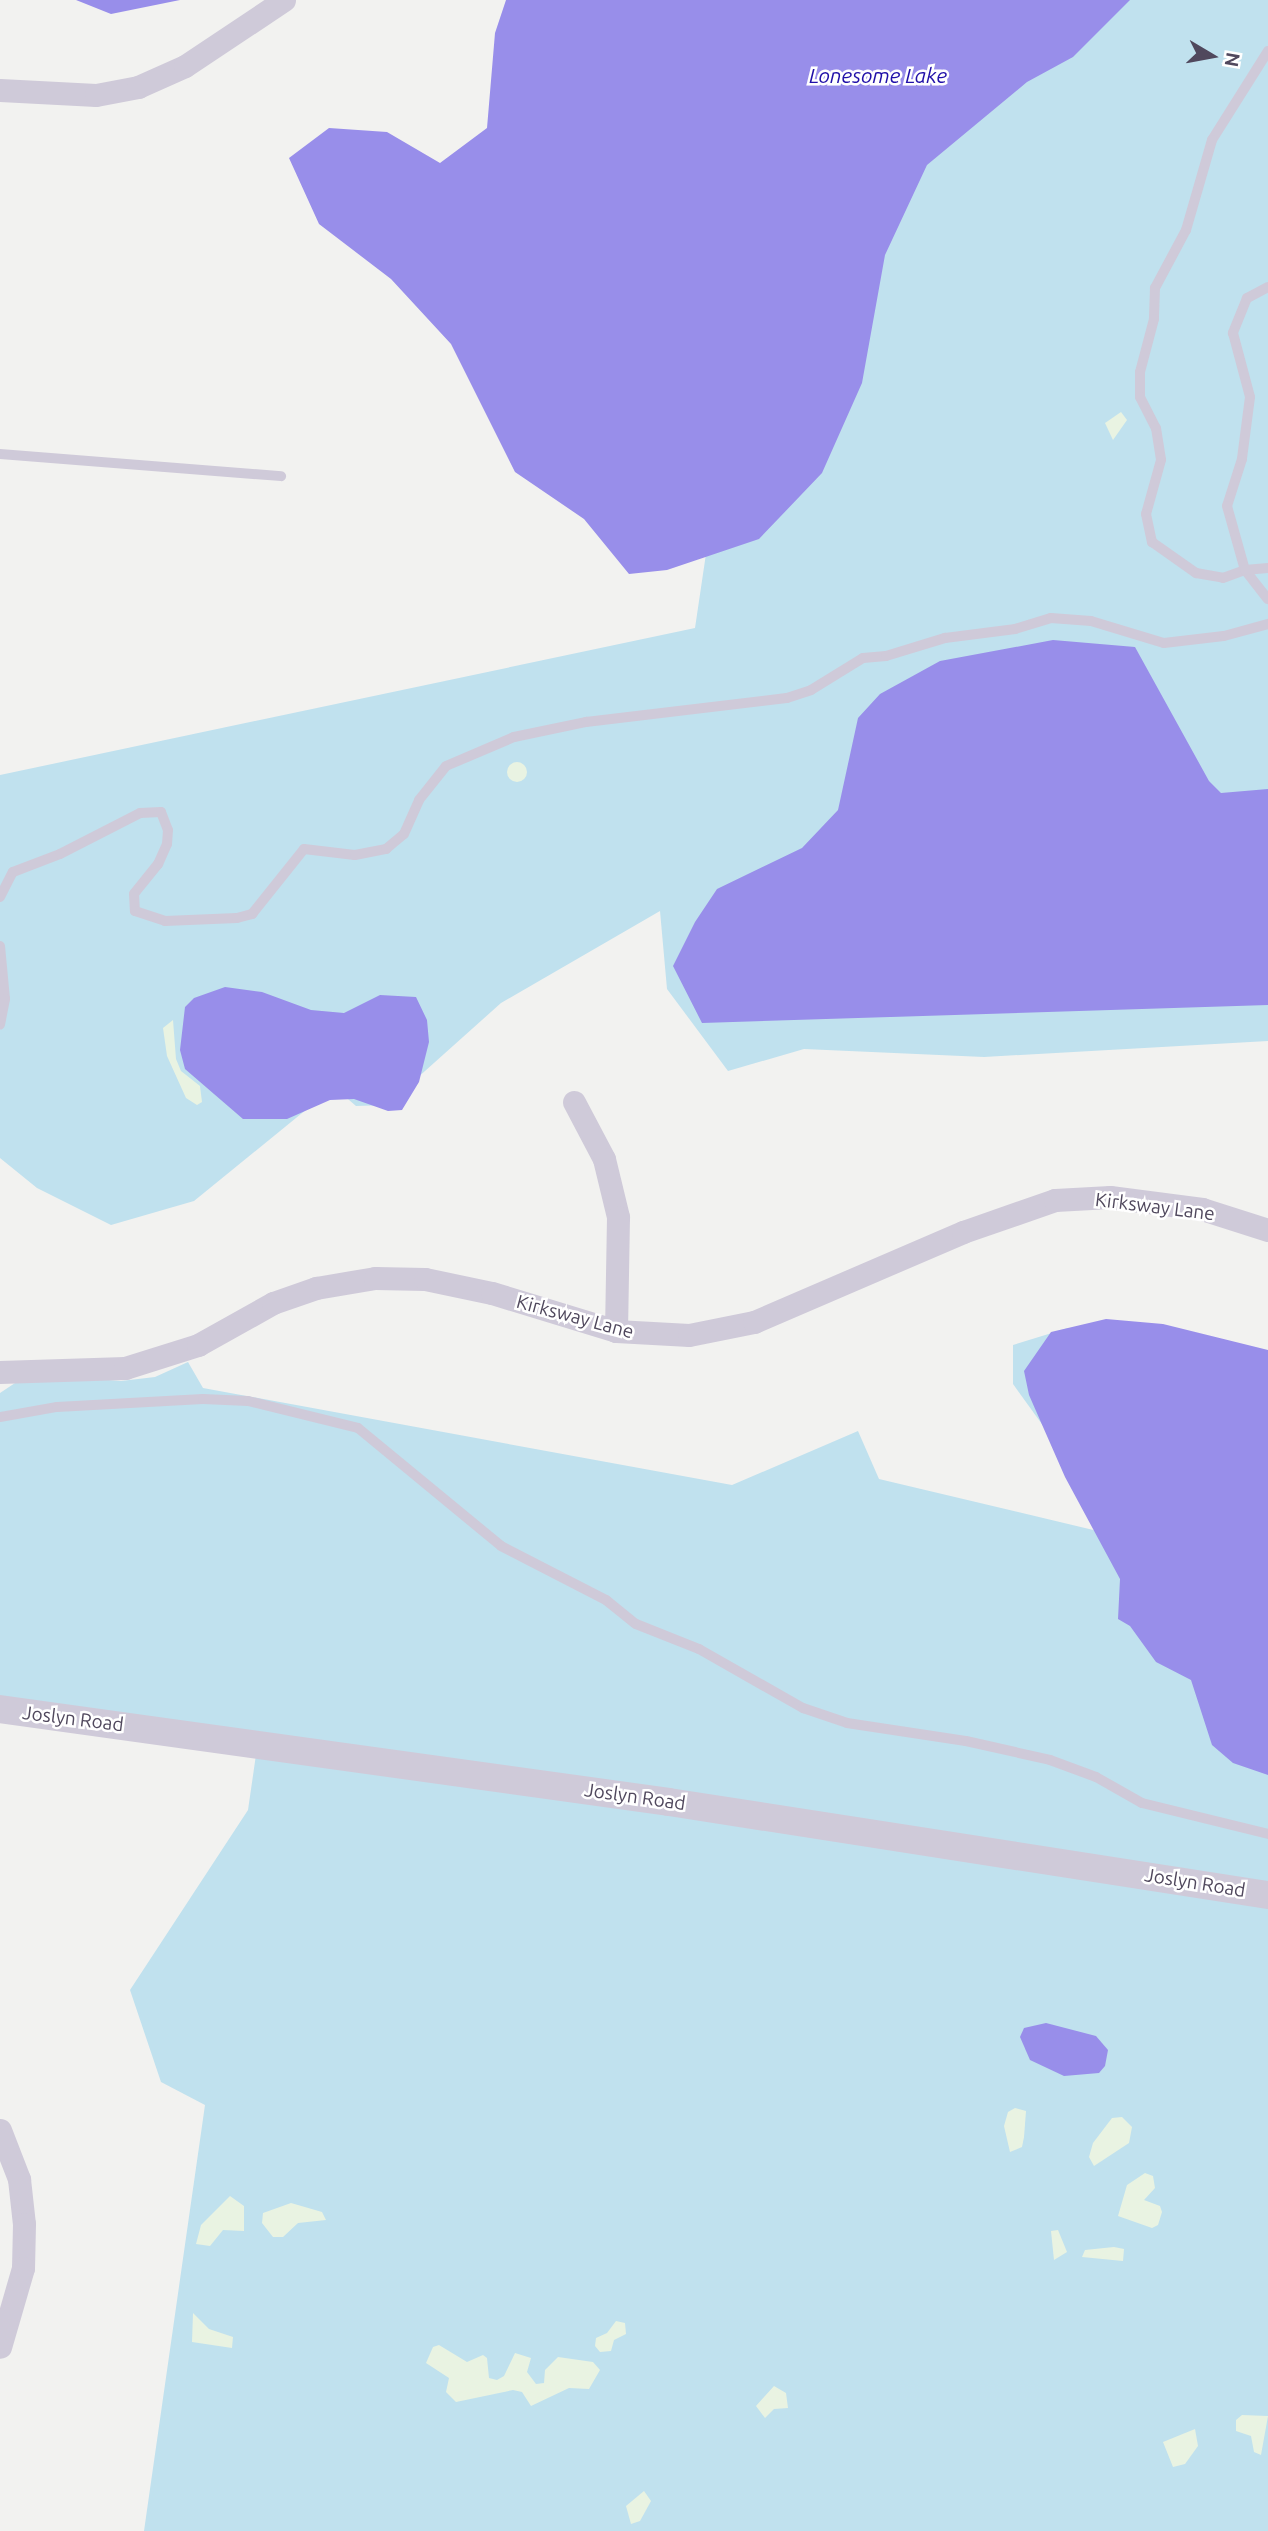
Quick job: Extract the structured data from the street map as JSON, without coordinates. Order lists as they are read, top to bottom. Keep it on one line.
{"streets":{"street":["Kirksway Lane","Joslyn Road"]},"water":["Lonesome Lake"],"north":"right"}
